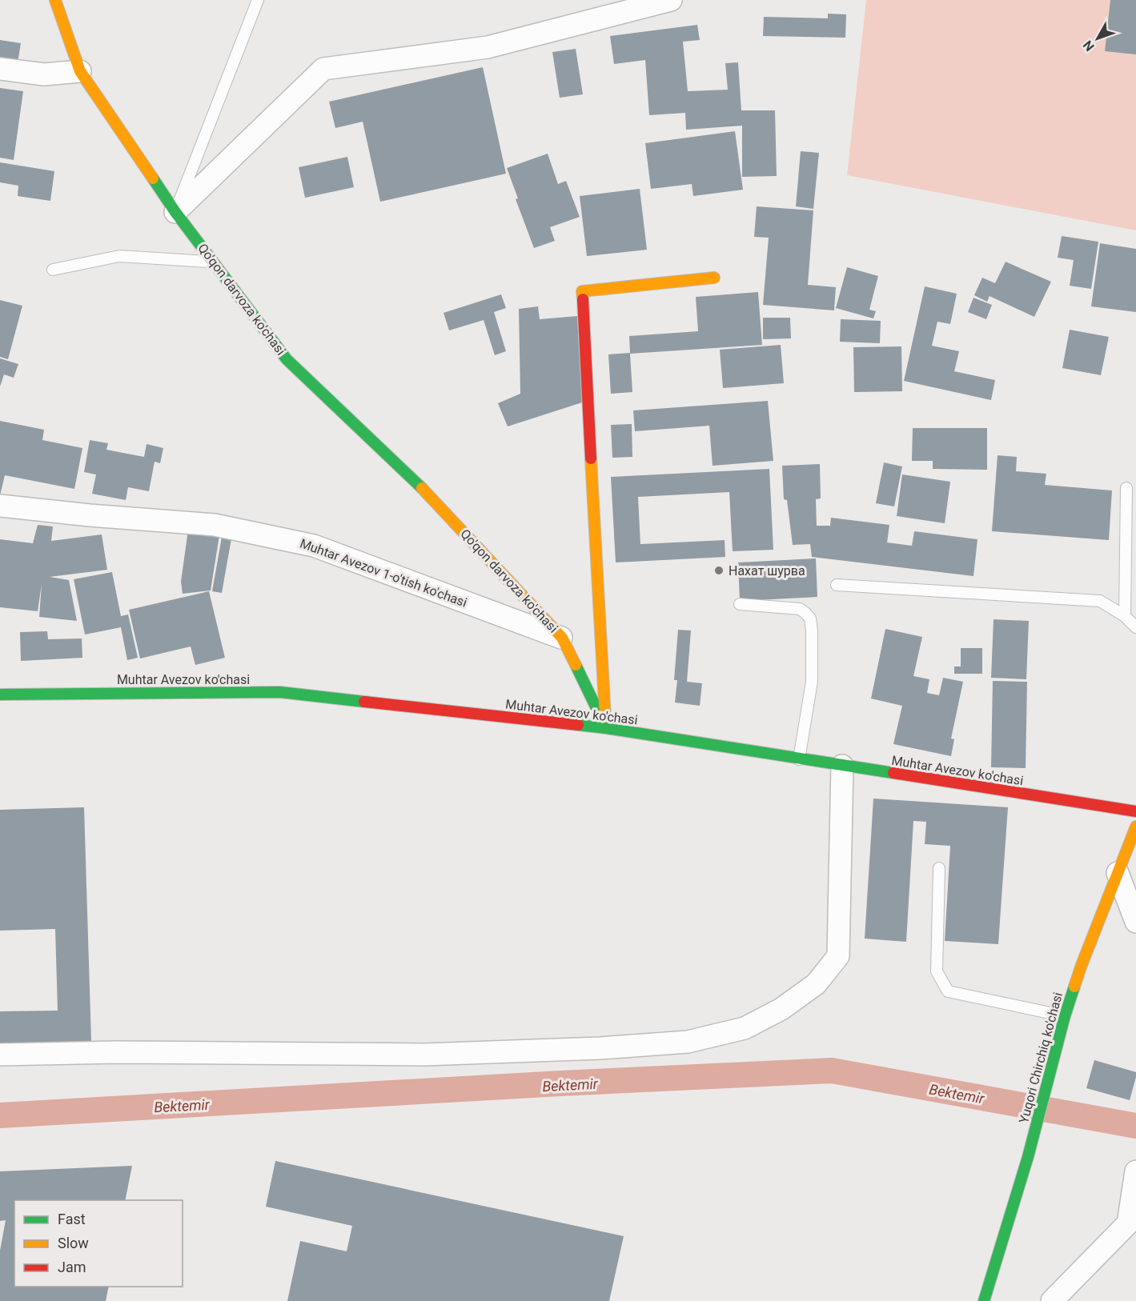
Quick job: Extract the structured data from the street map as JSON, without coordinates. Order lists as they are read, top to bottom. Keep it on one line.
{"streets":{"street":["Qo'qon darvoza ko'chasi","Muhtar Avezov 1-o'tish ko'chasi","Muhtar Avezov ko'chasi","Yuqori Chirchiq ko'chasi"]},"crossings":[["Qo'qon darvoza ko'chasi","Muhtar Avezov 1-o'tish ko'chasi"],["Qo'qon darvoza ko'chasi","Muhtar Avezov ko'chasi"]],"water":["Bektemir"],"places":["Нахат шурва"],"legend":["Fast","Slow","Jam"],"north":"bottom left"}
